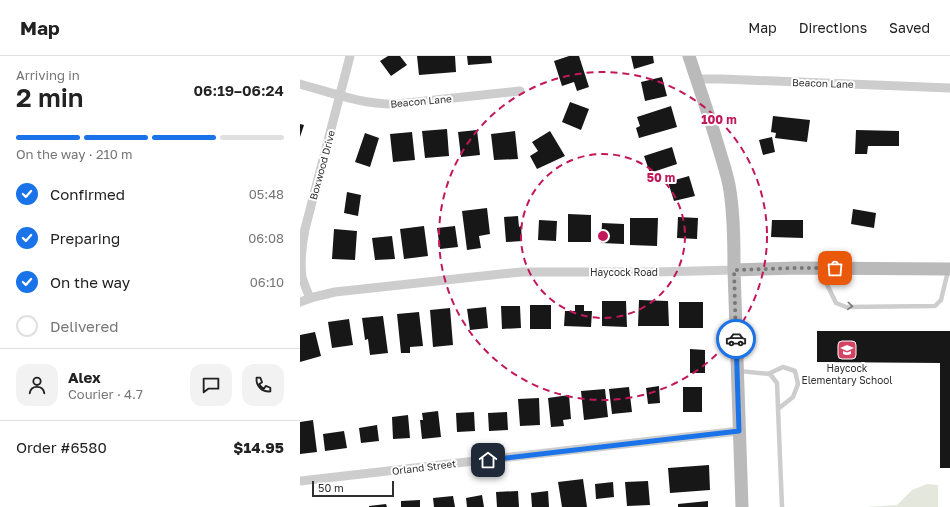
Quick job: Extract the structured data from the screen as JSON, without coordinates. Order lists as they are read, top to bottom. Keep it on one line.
{"streets":{"main road":["Haycock Road"],"street":["Beacon Lane","Boxwood Drive","Orland Street"]},"crossings":[["Beacon Lane","Boxwood Drive"],["Boxwood Drive","Haycock Road"]],"places":{"school or university":["Haycock Elementary School"]},"scale_bar":"50 m","page":{"header":"Map","nav":["Map","Directions","Saved"],"heading":["2 min","Arriving in","06:19–06:24"],"panel":["Alex","Courier · 4.7","Order #6580","$14.95"],"bar":"On the way · 210 m","list":[["Confirmed","05:48"],["Preparing","06:08"],["On the way","06:10"],"Delivered"],"scale":"50 m"},"rings":["100 m","50 m"]}
